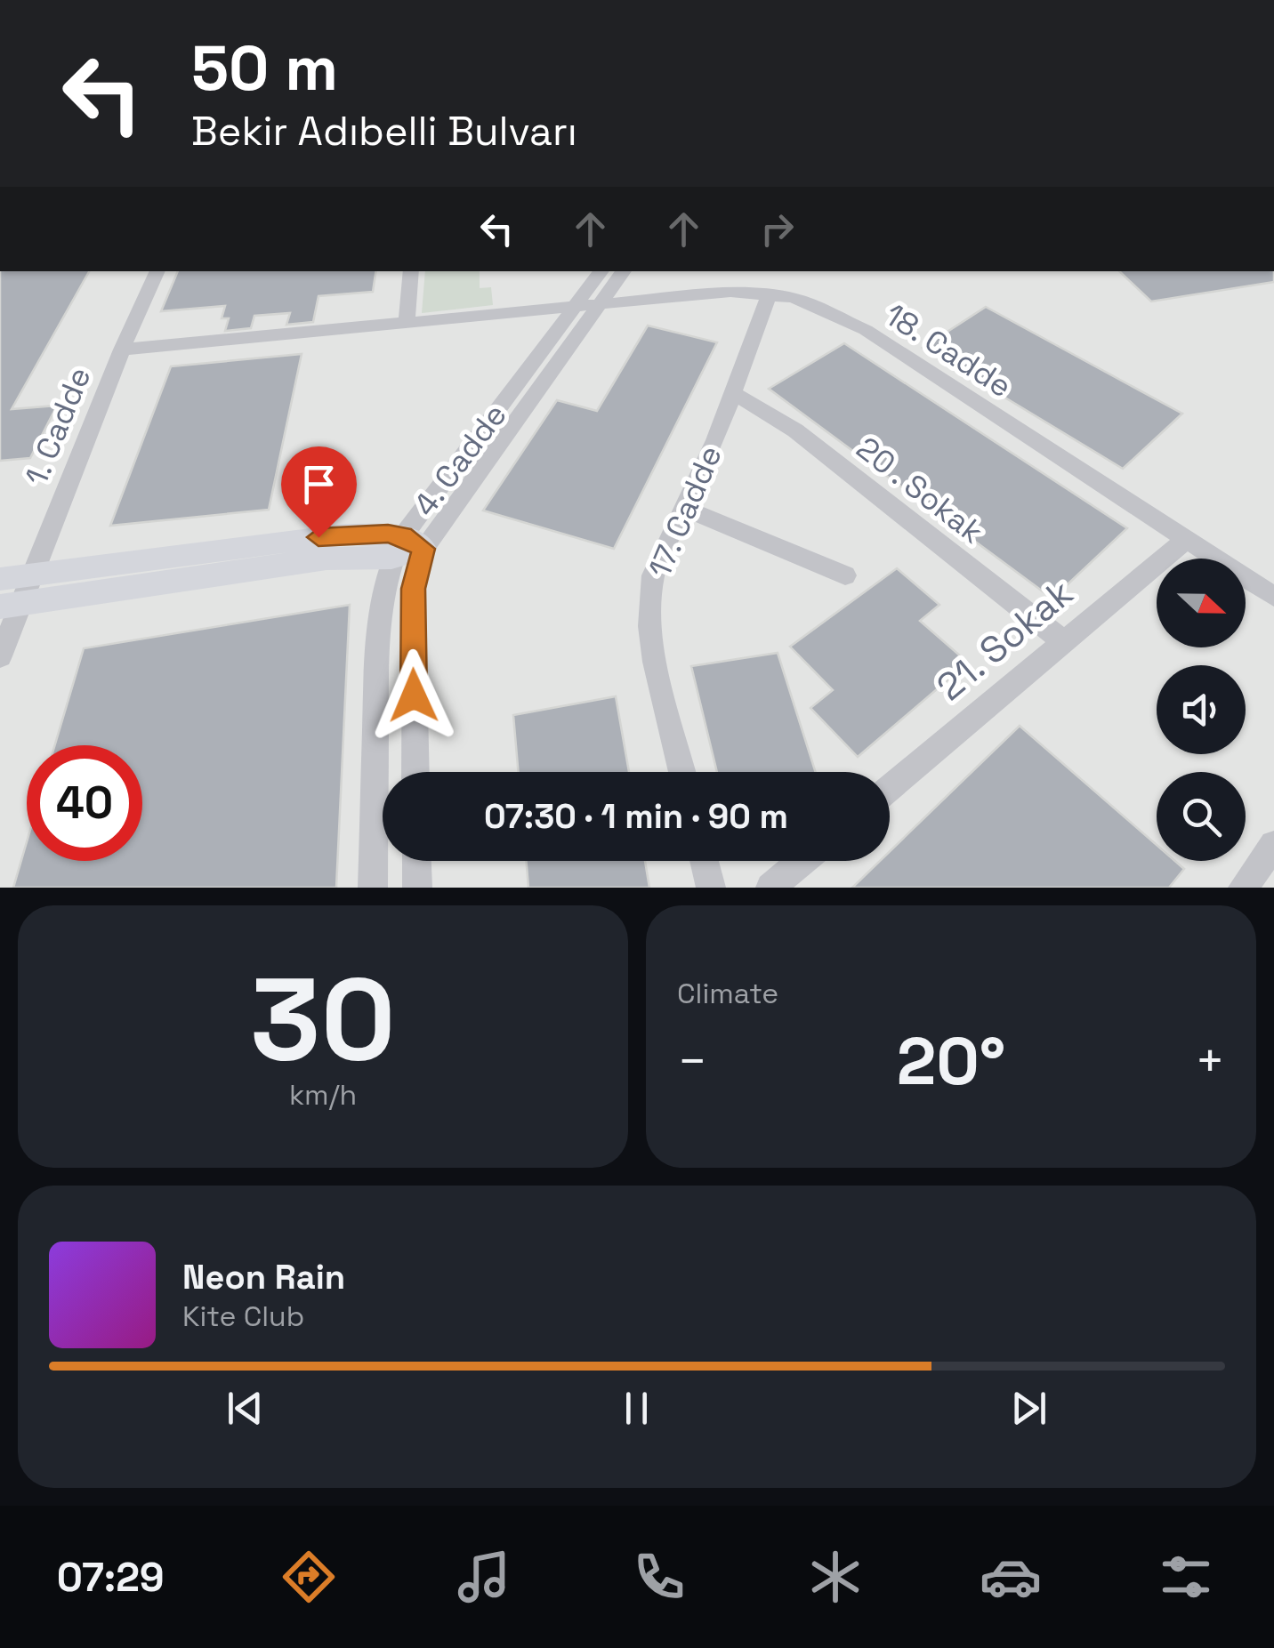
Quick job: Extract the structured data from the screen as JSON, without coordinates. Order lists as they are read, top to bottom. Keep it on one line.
{"streets":{"street":["18. Cadde","1. Cadde","4. Cadde","20 . Sokak","17. Cadde","21. Sokak"]},"crossings":[["18. Cadde","1. Cadde"],["18. Cadde","4. Cadde"],["18. Cadde","17. Cadde"],["18. Cadde","21. Sokak"],["20 . Sokak","17. Cadde"],["20 . Sokak","21. Sokak"]],"north":"right","page":{"turn":["50 m","Bekir Adıbelli Bulvarı"],"limit":"40","trip":"07:30 · 1 min · 90 m","tile":[["30","km/h"],"Climate"],"heat":["−","20°","+"],"song":["Neon Rain","Kite Club"],"tabs":"07:29"}}
